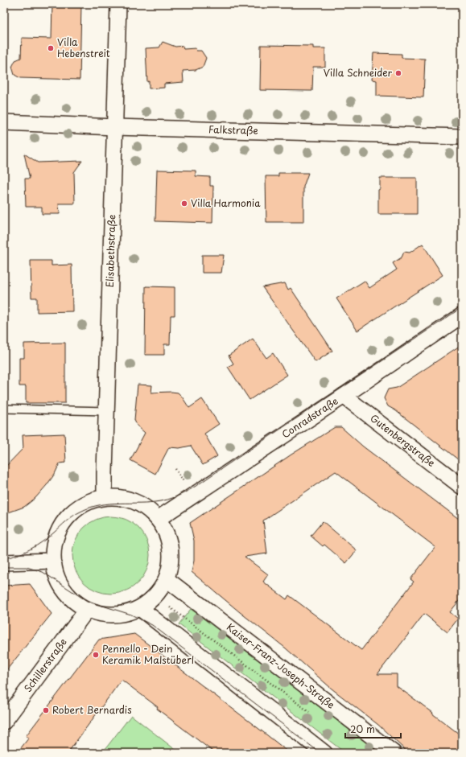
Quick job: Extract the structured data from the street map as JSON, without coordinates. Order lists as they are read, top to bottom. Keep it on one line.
{"streets":{"street":["Falkstraße","Elisabethstraße","Conradstraße","Gutenbergstraße","Schillerstraße","Kaiser-Franz-Joseph-Straße"]},"crossings":[["Falkstraße","Elisabethstraße"],["Conradstraße","Gutenbergstraße"]],"places":["Villa Hebenstreit","Villa Schneider","Villa Harmonia","Pennello - Dein Keramik Malstüberl","Robert Bernardis"],"scale_bar":"20 m"}
